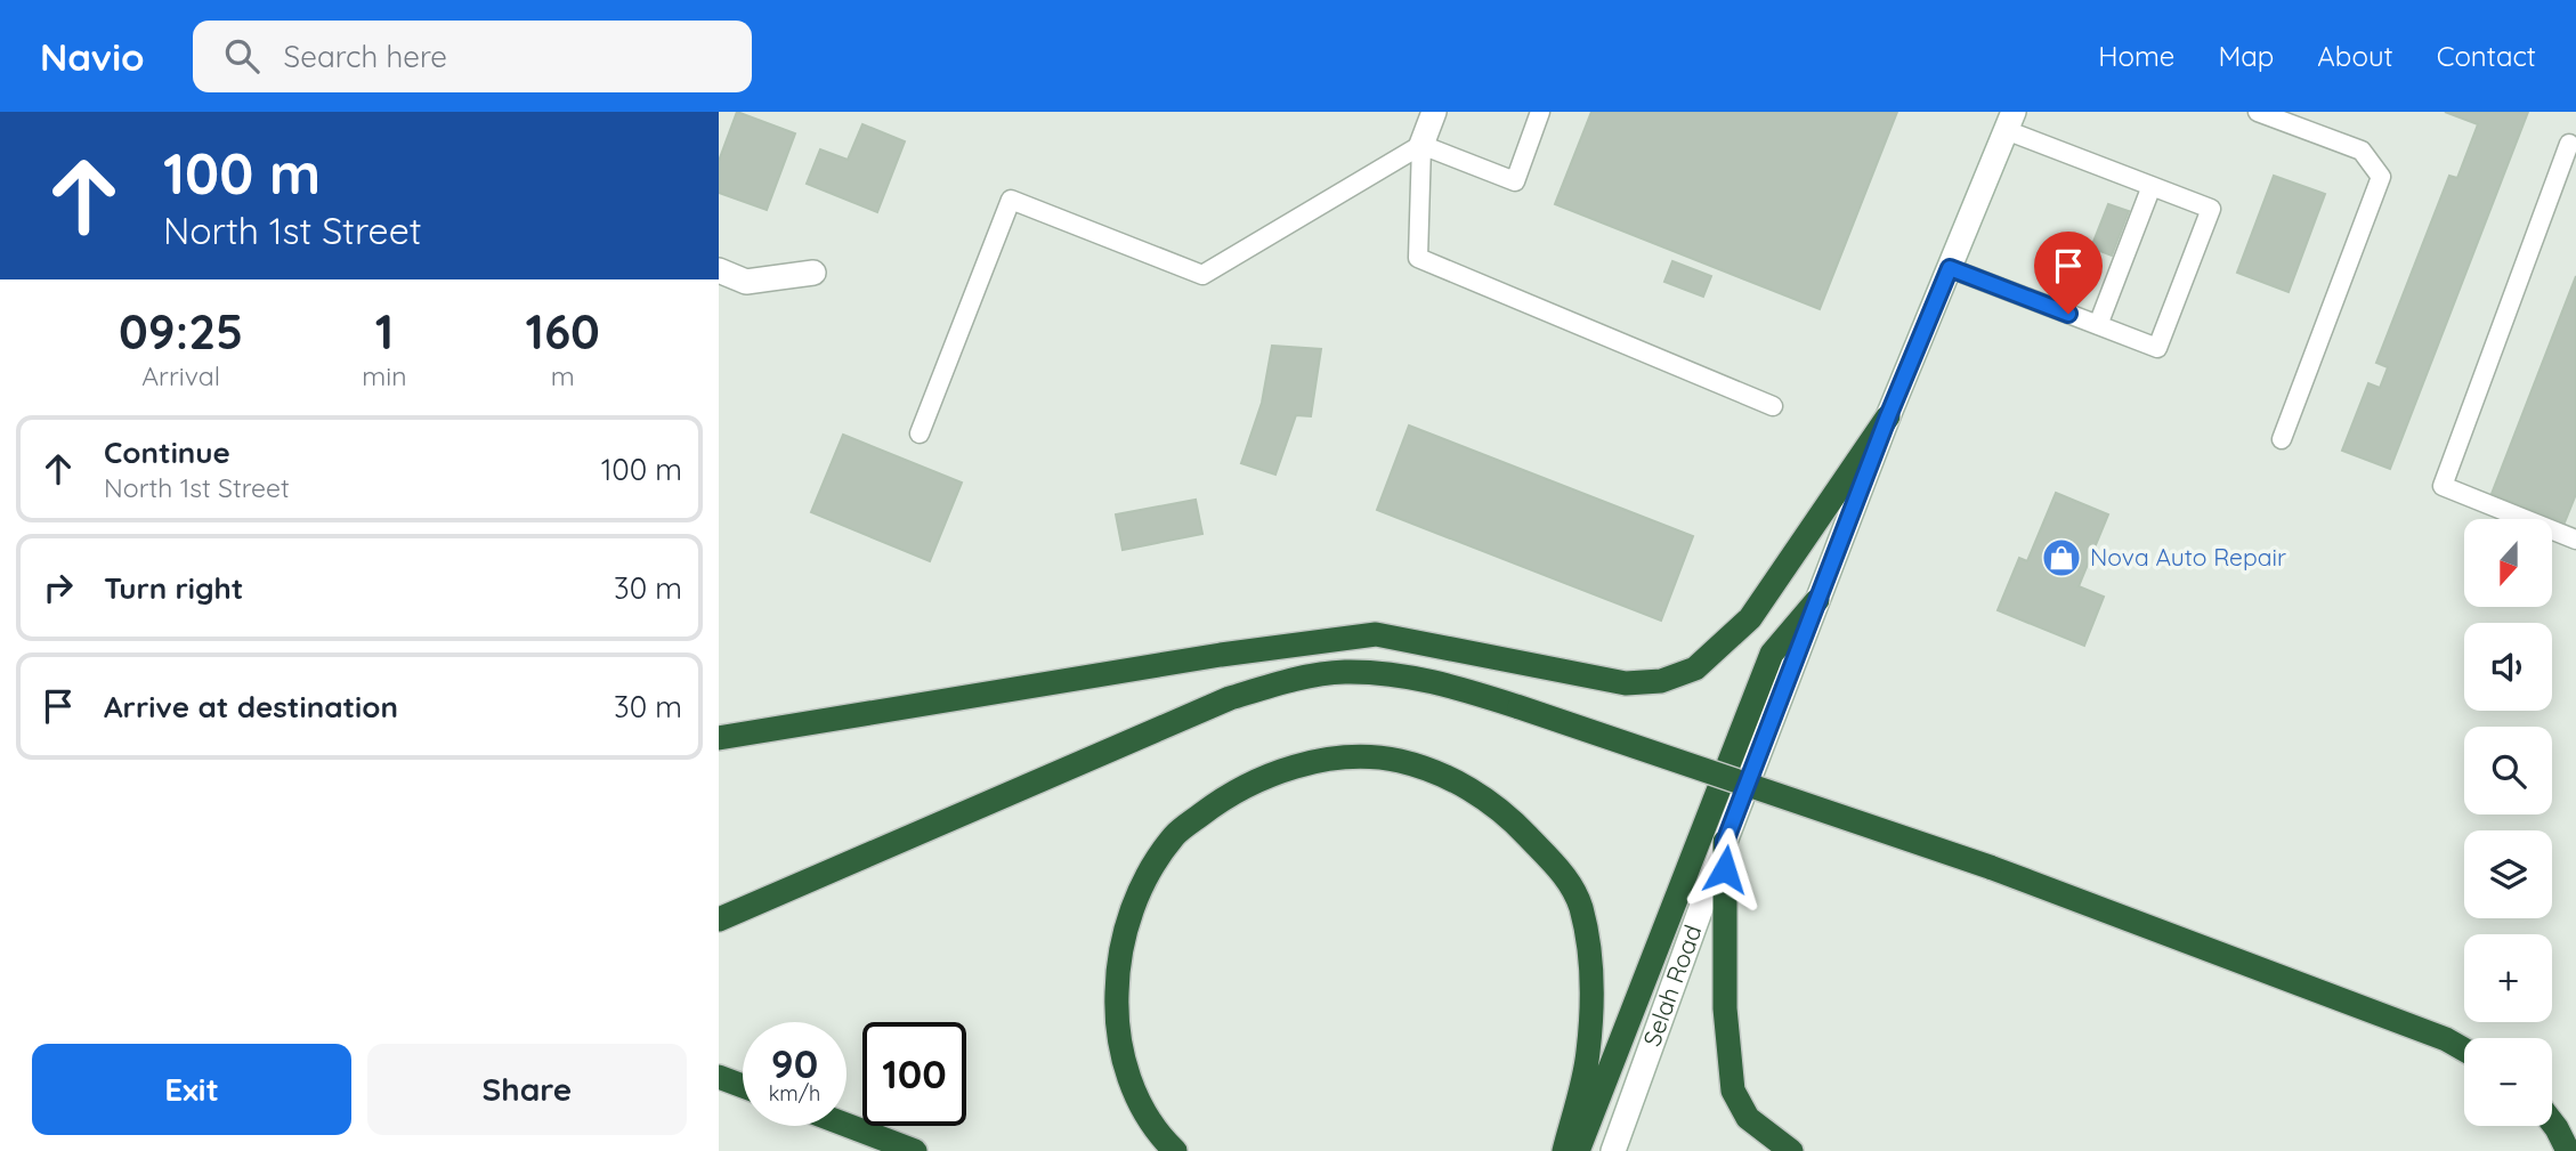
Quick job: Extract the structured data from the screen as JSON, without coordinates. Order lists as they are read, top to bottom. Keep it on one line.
{"streets":{"main road":["Selah Road"]},"places":{"shop":["Nova Auto Repair"]},"north":"bottom","page":{"header":"Navio","search":"Search here","nav":["Home","Map","About","Contact"],"turn":["100 m","North 1st Street"],"eta":["09:25","Arrival","1","min","160","m"],"list":[{"name":"Continue","note":"North 1st Street","value":"100 m"},{"name":"Turn right","value":"30 m"},{"name":"Arrive at destination","value":"30 m"}],"map_buttons":["+","−"],"speed":"90 km/h","limit":"100","buttons":["Exit","Share"]}}
